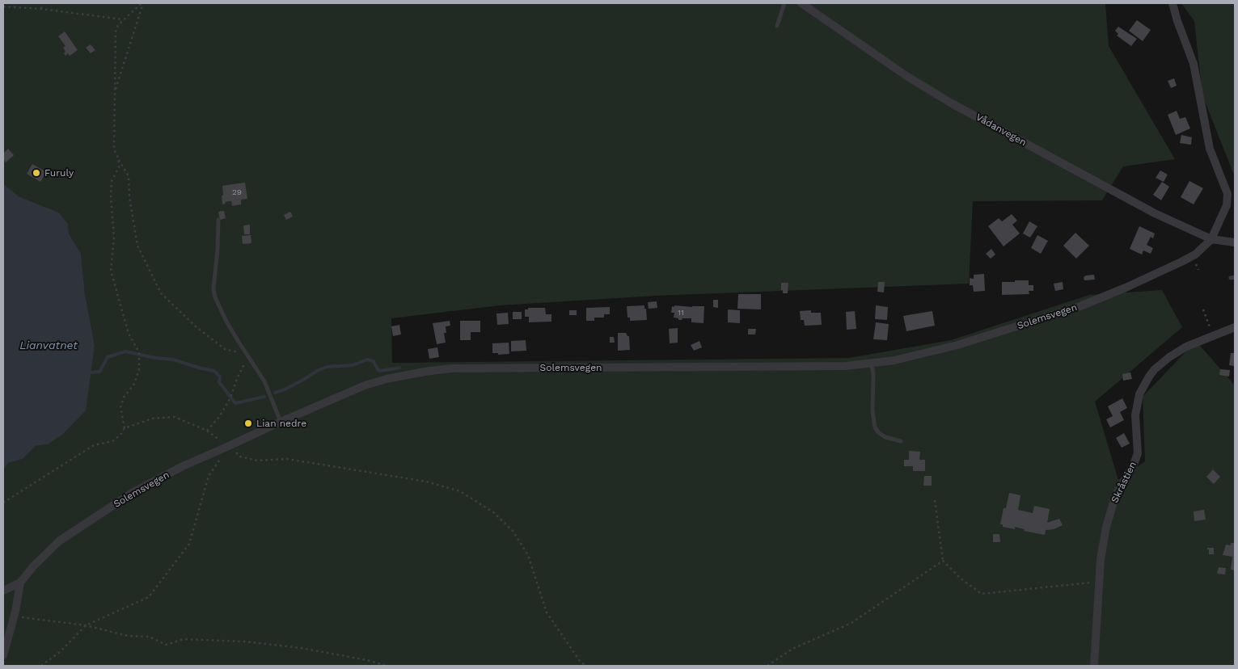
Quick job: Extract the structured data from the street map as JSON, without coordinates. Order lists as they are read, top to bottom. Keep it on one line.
{"streets":{"street":["Vådanvegen","Solemsvegen","Skråstien"]},"crossings":[["Vådanvegen","Solemsvegen"]],"water":["Lianvatnet"],"places":["Furuly","Lian nedre"],"house_numbers":["29","11"]}
